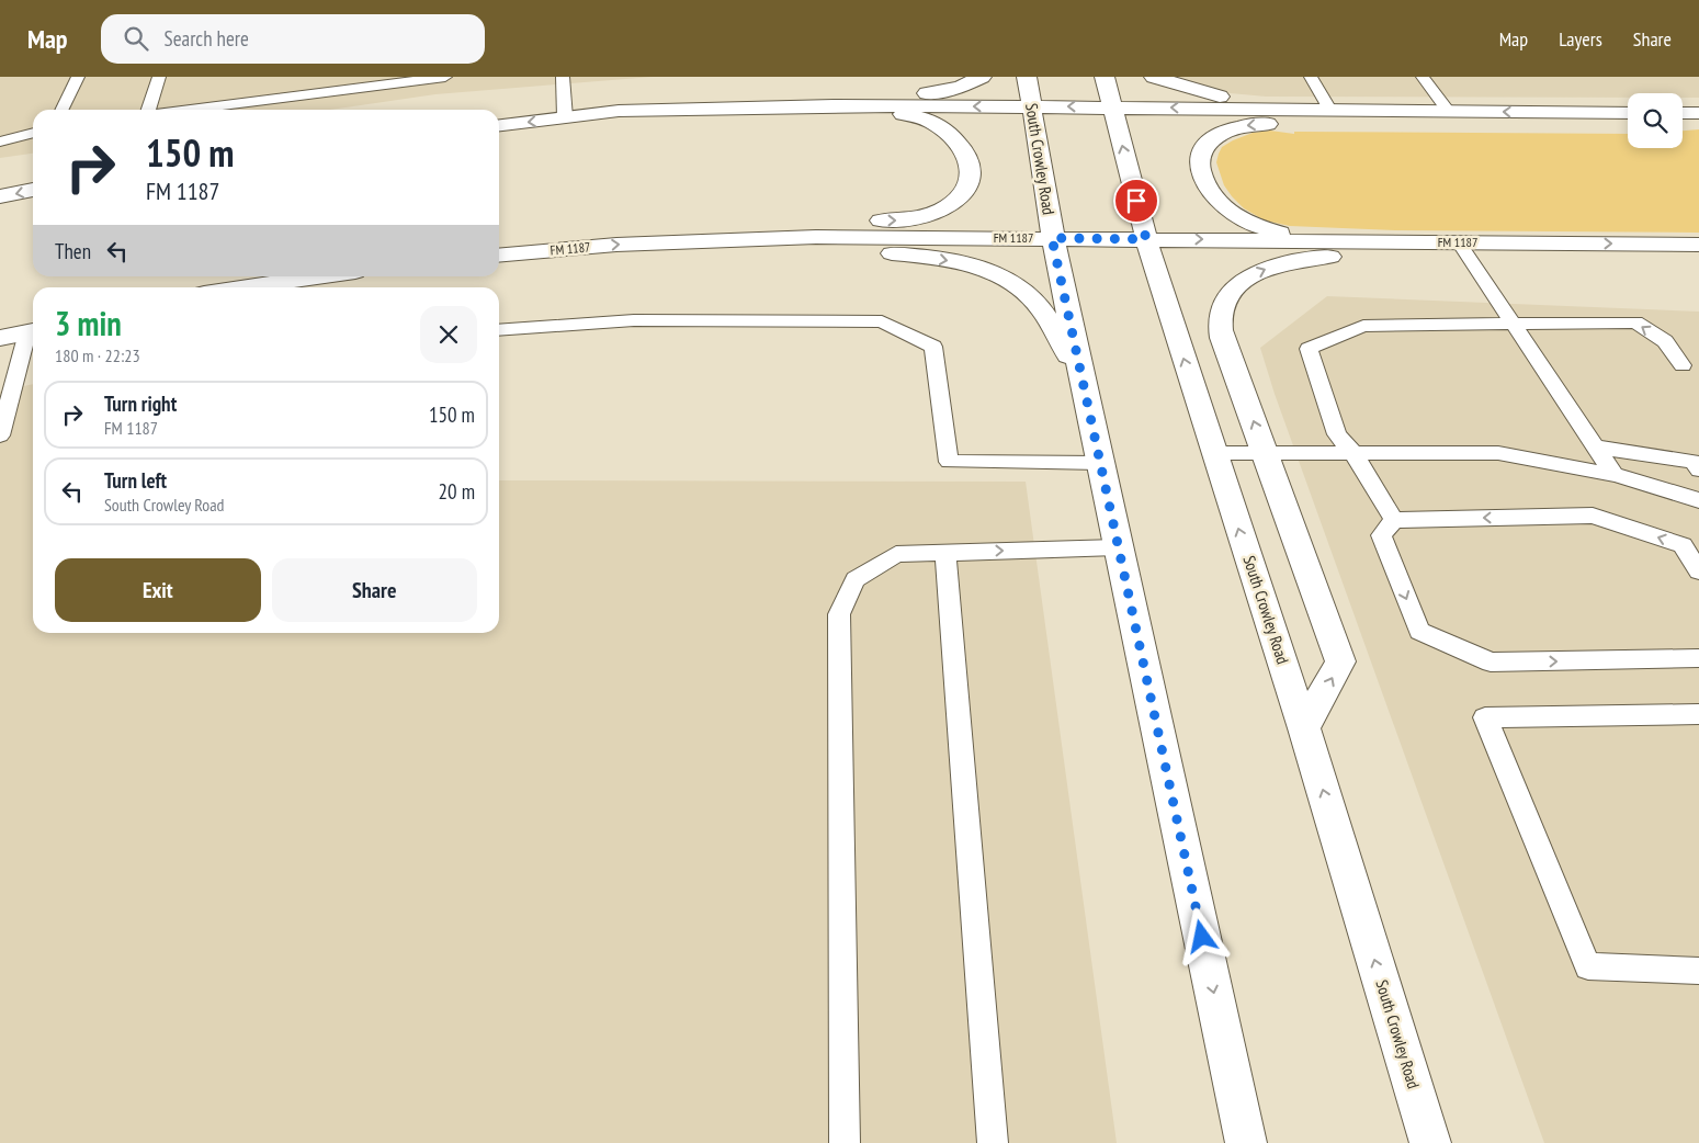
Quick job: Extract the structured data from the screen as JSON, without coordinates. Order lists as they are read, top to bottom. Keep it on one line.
{"streets":{"main road":["South Crowley Road","FM 1187"]},"crossings":[["South Crowley Road","FM 1187"]],"page":{"header":"Map","search":"Search here","nav":["Map","Layers","Share"],"turn":["150 m","FM 1187"],"then":"Then","heading":["3 min","180 m · 22:23"],"list":[{"name":"Turn right","note":"FM 1187","value":"150 m"},{"name":"Turn left","note":"South Crowley Road","value":"20 m"}],"buttons":["Exit","Share"]}}
